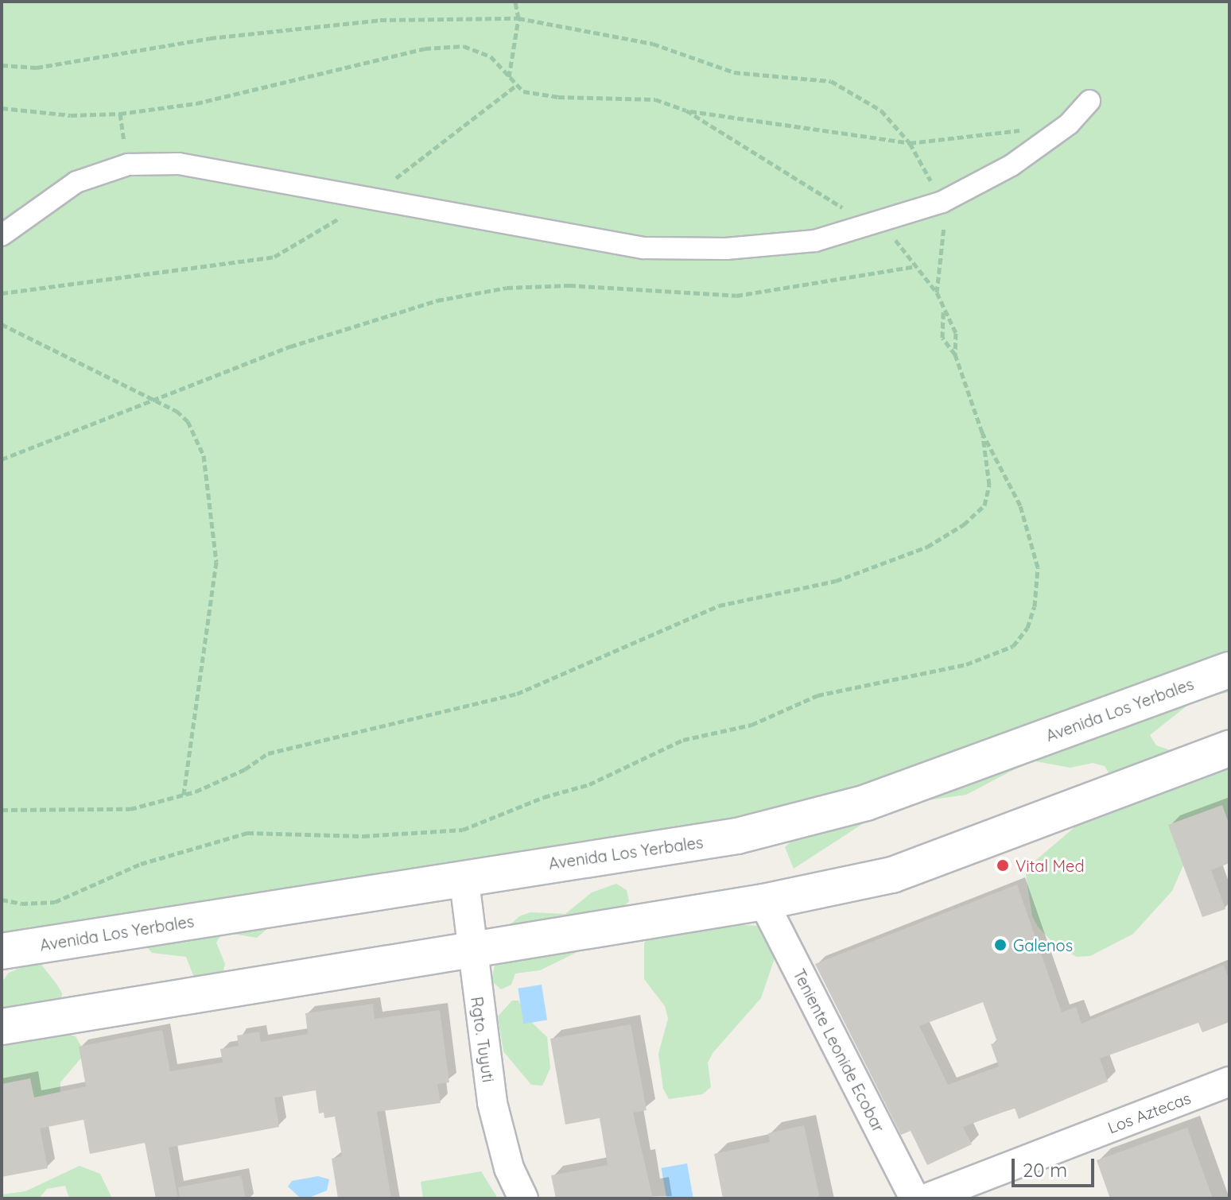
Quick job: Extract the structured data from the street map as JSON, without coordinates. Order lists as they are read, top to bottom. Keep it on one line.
{"streets":{"street":["Avenida Los Yerbales","Rgto. Tuyuti","Teniente Leonide Ecobar","Los Aztecas"]},"crossings":[["Avenida Los Yerbales","Rgto. Tuyuti"]],"places":["Vital Med","Galenos"],"scale_bar":"20 m"}
